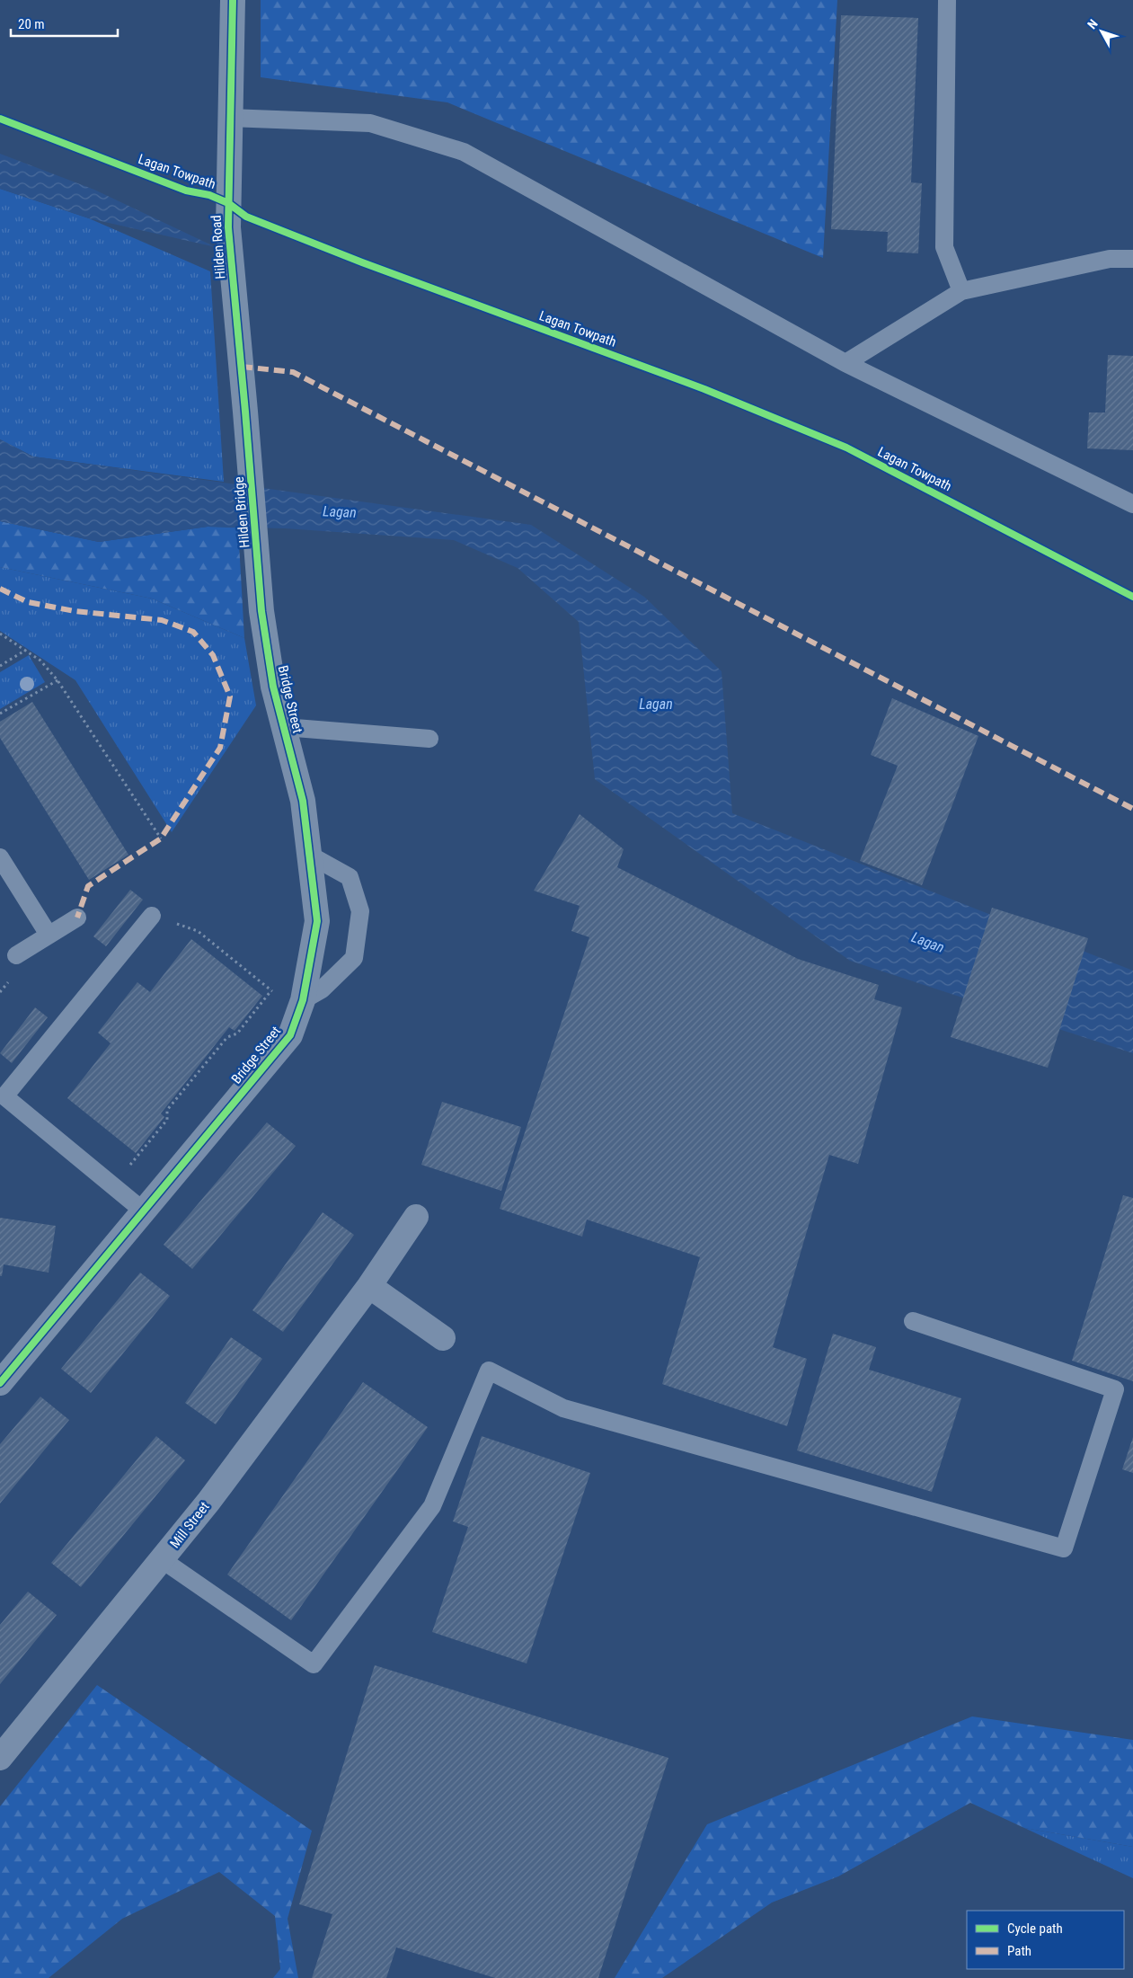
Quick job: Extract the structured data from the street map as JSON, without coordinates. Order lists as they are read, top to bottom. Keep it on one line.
{"streets":{"street":["Hilden Road","Hilden Bridge","Bridge Street","Mill Street"],"cycle path":["Lagan Towpath"]},"crossings":[["Hilden Road","Hilden Bridge"],["Hilden Bridge","Bridge Street"]],"water":["Lagan"],"legend":["Cycle path","Path"],"scale_bar":"20 m","north":"top left"}
